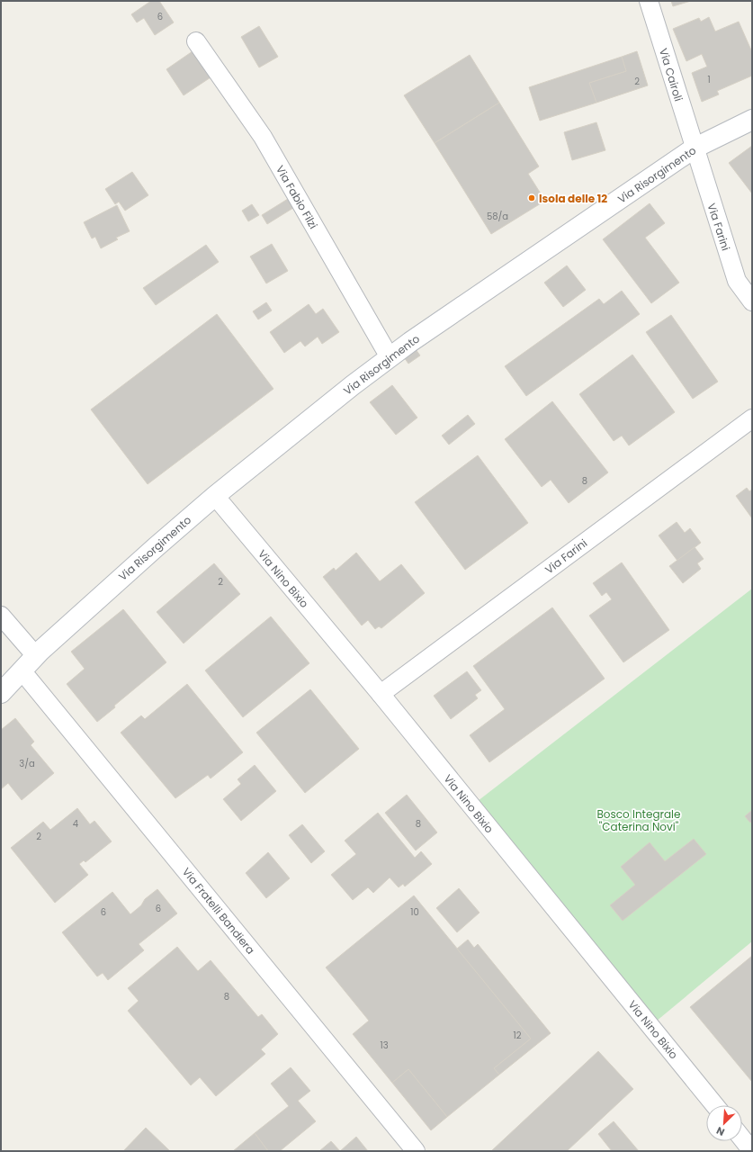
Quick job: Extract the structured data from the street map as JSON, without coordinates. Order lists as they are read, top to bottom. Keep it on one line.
{"streets":{"street":["Via Cairoli","Via Risorgimento","Via Fabio Filzi","Via Farini","Via Nino Bixio","Via Fratelli Bandiera"]},"crossings":[["Via Cairoli","Via Risorgimento"],["Via Cairoli","Via Farini"],["Via Risorgimento","Via Fabio Filzi"],["Via Risorgimento","Via Farini"],["Via Risorgimento","Via Nino Bixio"],["Via Risorgimento","Via Fratelli Bandiera"],["Via Farini","Via Nino Bixio"]],"parks":["Bosco Integrale \"Caterina Novi\""],"places":["Isola delle 12"],"house_numbers":["6","1","2","58/a","8","2","3/a","4","8","2","6","6","10","8","12","13"],"north":"bottom left"}
